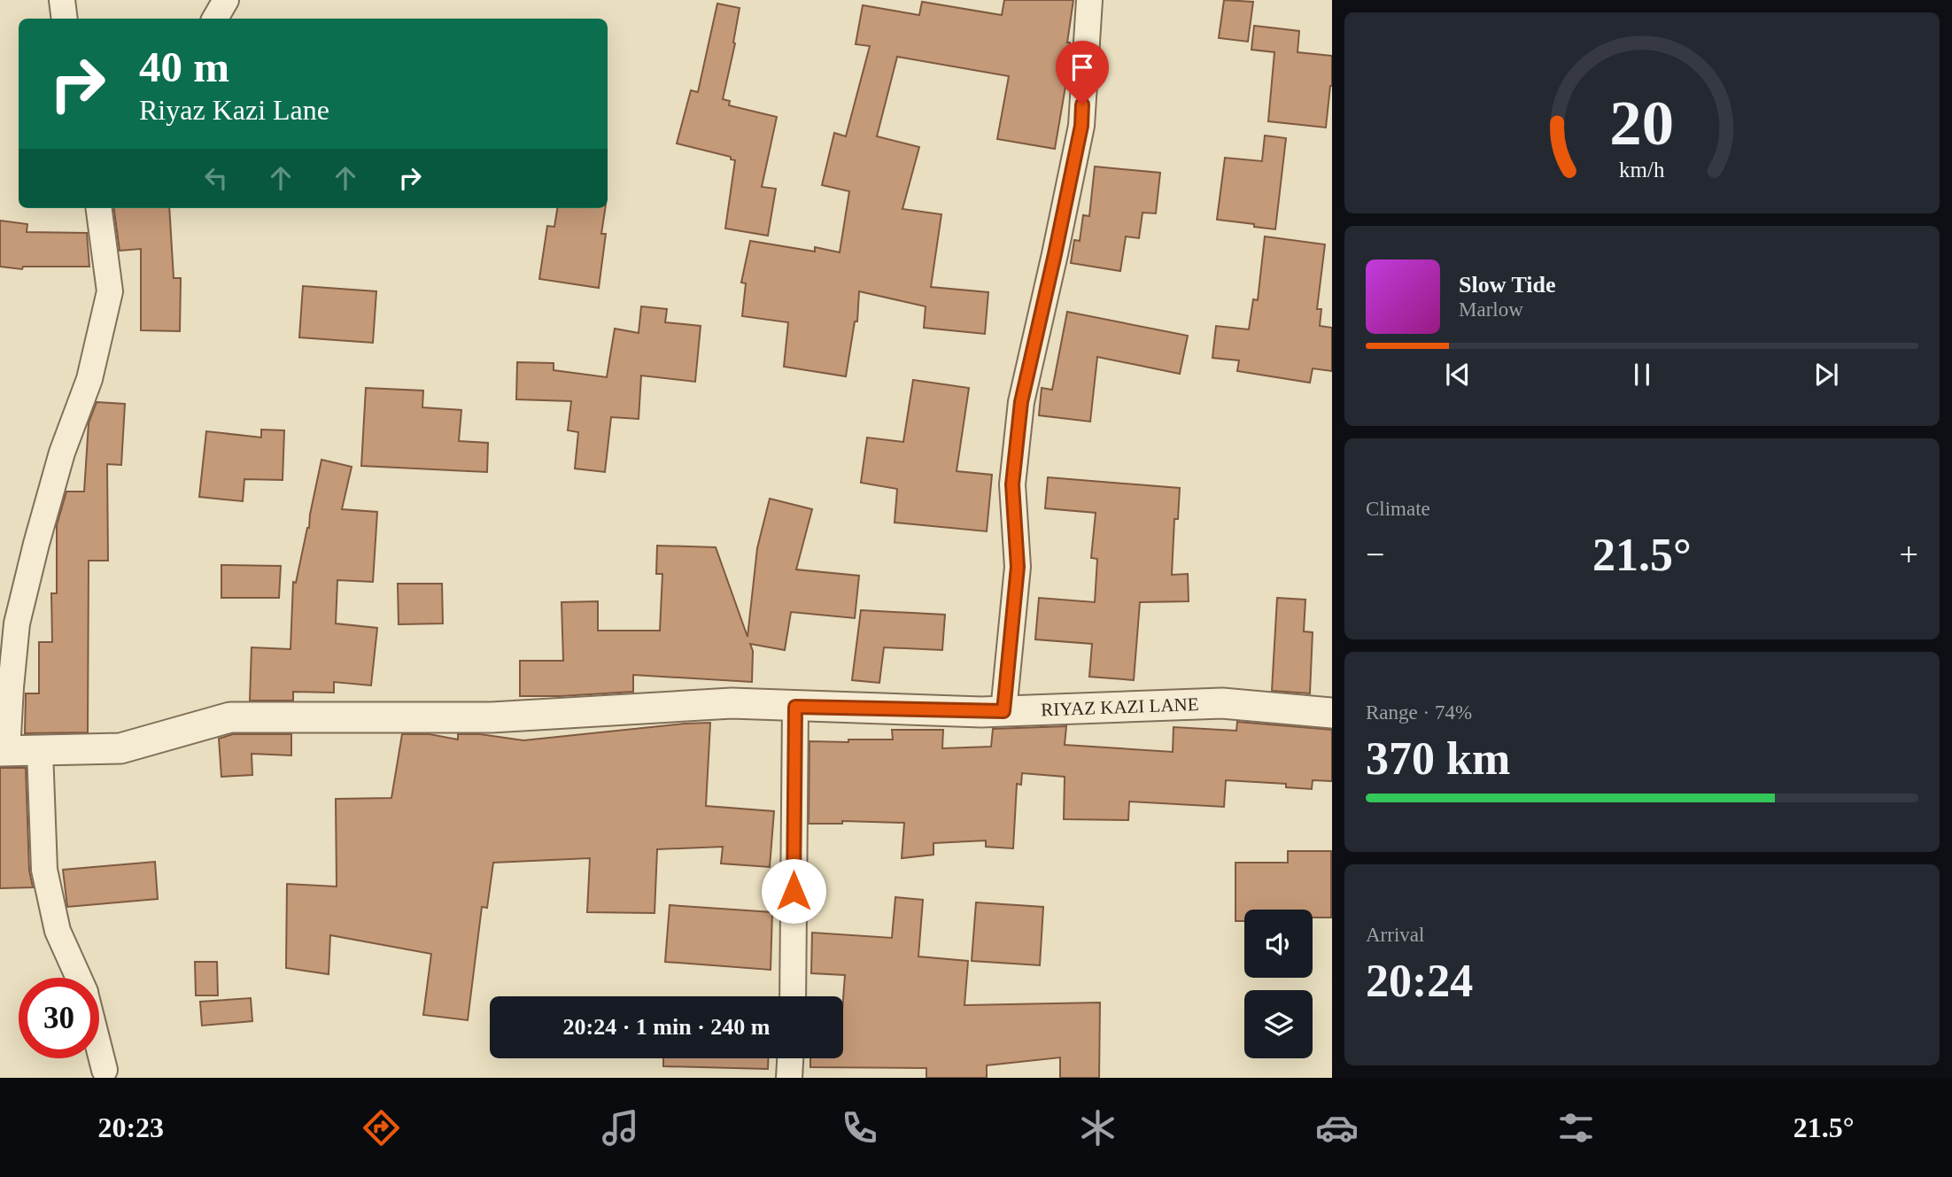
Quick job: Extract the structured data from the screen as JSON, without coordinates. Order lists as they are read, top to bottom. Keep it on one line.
{"streets":{"street":["RIYAZ KAZI LANE"]},"page":{"turn":["40 m","Riyaz Kazi Lane"],"song":["Slow Tide","Marlow"],"tile":["Climate",["Range · 74%","370 km"],["Arrival","20:24"]],"heat":["−","21.5°","+"],"limit":"30","trip":"20:24 · 1 min · 240 m","tabs":["20:23","21.5°"],"gauge":["20","km/h"]}}
